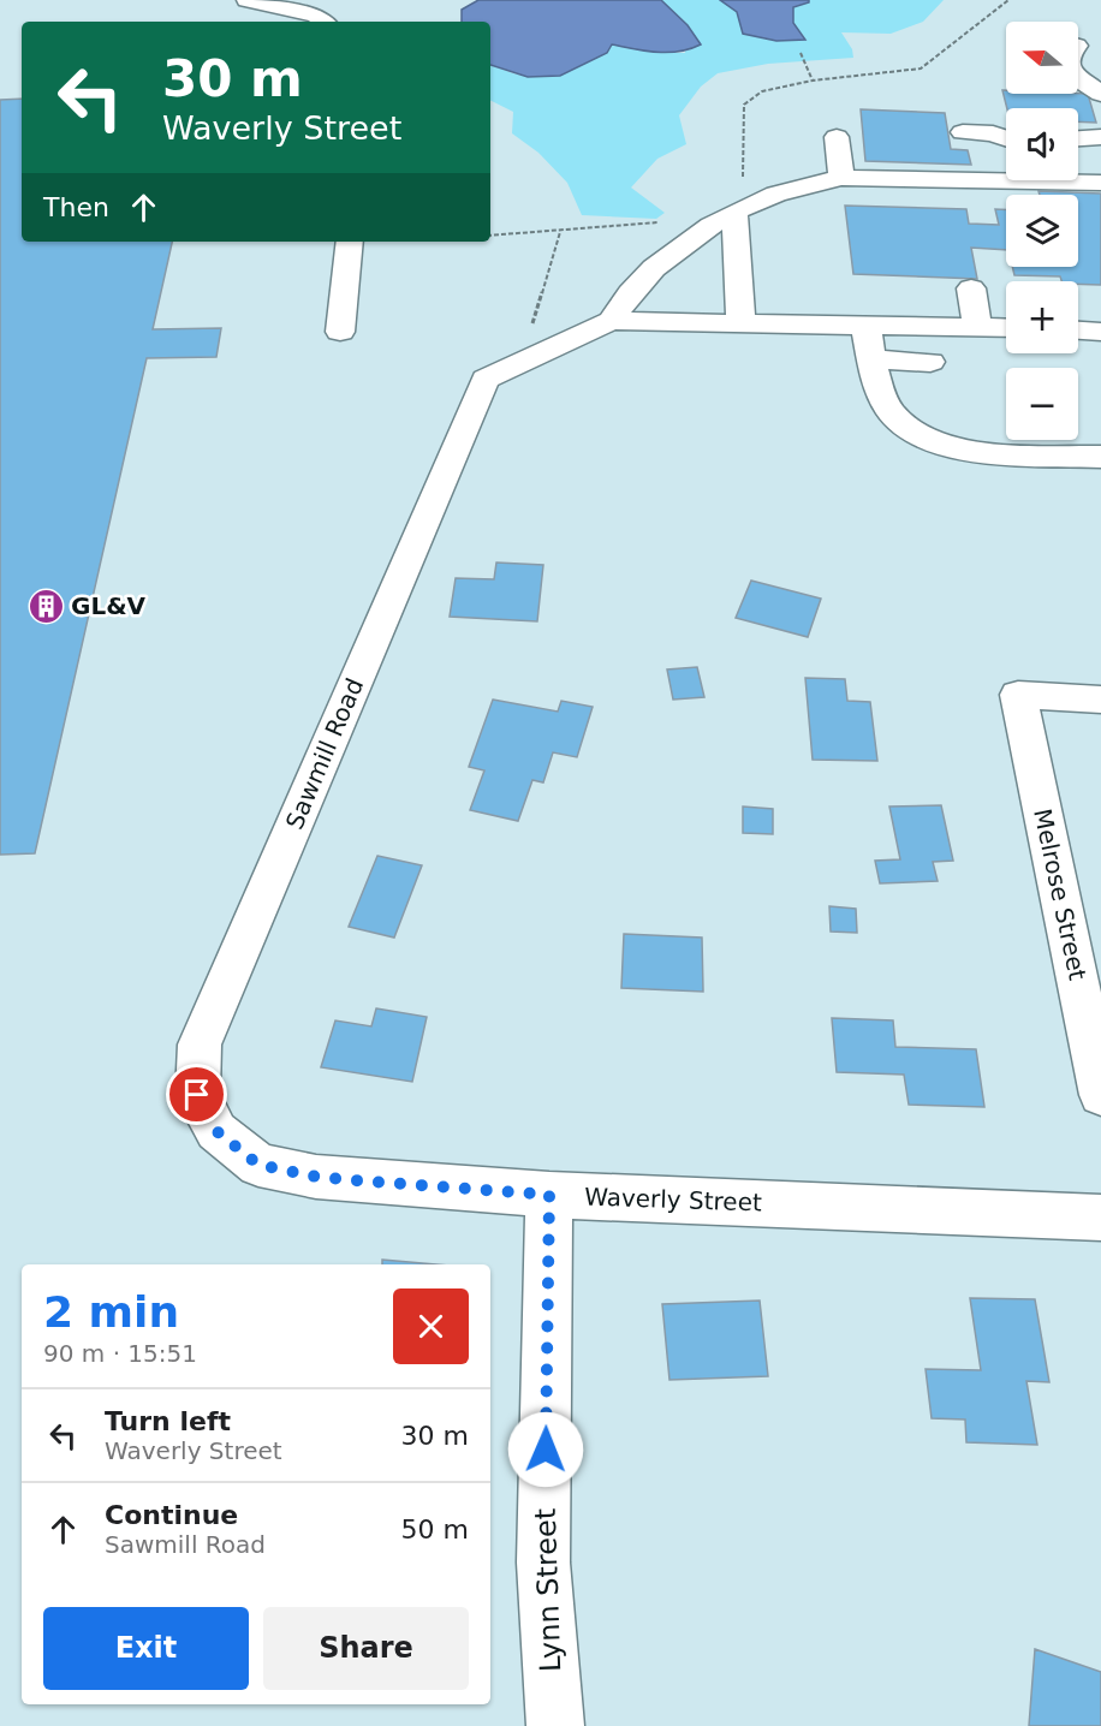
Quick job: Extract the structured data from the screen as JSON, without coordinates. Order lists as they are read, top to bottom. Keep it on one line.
{"streets":{"street":["Sawmill Road","Melrose Street","Waverly Street","Lynn Street"]},"crossings":[["Sawmill Road","Waverly Street"],["Waverly Street","Lynn Street"]],"places":{"building":["GL&V"]},"north":"left","page":{"map_buttons":["+","−"],"turn":["30 m","Waverly Street"],"then":"Then","heading":["2 min","90 m · 15:51"],"list":[{"name":"Turn left","note":"Waverly Street","value":"30 m"},{"name":"Continue","note":"Sawmill Road","value":"50 m"}],"buttons":["Exit","Share"]}}
